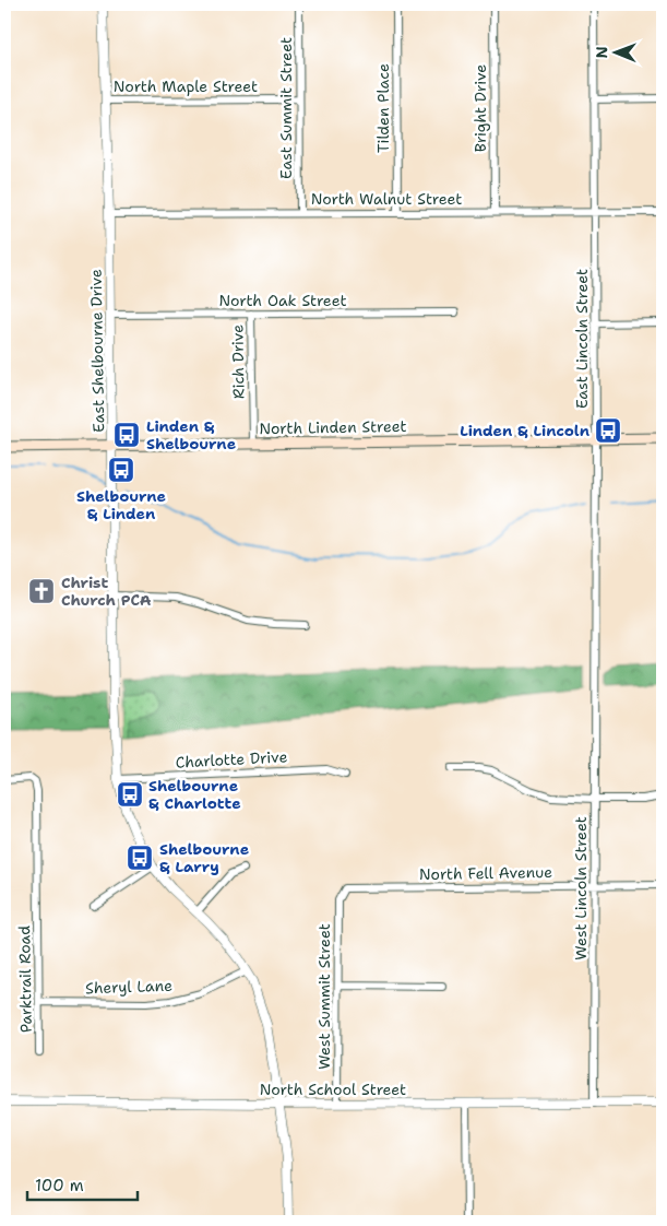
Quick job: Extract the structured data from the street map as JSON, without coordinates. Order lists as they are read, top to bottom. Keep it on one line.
{"streets":{"main road":["North Linden Street"],"street":["North Maple Street","East Summit Street","Tilden Place","Bright Drive","North Walnut Street","North Oak Street","East Lincoln Street","East Shelbourne Drive","Rich Drive","Charlotte Drive","North Fell Avenue","West Lincoln Street","Parktrail Road","Sheryl Lane","West Summit Street","North School Street"]},"crossings":[["North Maple Street","East Summit Street"],["North Maple Street","East Shelbourne Drive"],["East Summit Street","North Walnut Street"],["Tilden Place","North Walnut Street"],["Bright Drive","North Walnut Street"],["North Walnut Street","East Lincoln Street"],["North Walnut Street","East Shelbourne Drive"],["North Oak Street","East Shelbourne Drive"],["North Oak Street","Rich Drive"],["East Lincoln Street","North Linden Street"],["East Lincoln Street","West Lincoln Street"],["East Shelbourne Drive","North Linden Street"],["East Shelbourne Drive","Charlotte Drive"],["East Shelbourne Drive","Sheryl Lane"],["East Shelbourne Drive","North School Street"],["Rich Drive","North Linden Street"],["North Fell Avenue","West Lincoln Street"],["North Fell Avenue","West Summit Street"],["West Lincoln Street","North School Street"],["Parktrail Road","Sheryl Lane"],["West Summit Street","North School Street"]],"places":{"bus stop":["Linden & Lincoln","Linden & Shelbourne","Shelbourne & Linden","Shelbourne & Charlotte","Shelbourne & Larry"],"church":["Christ Church PCA"]},"scale_bar":"100 m","north":"left"}
